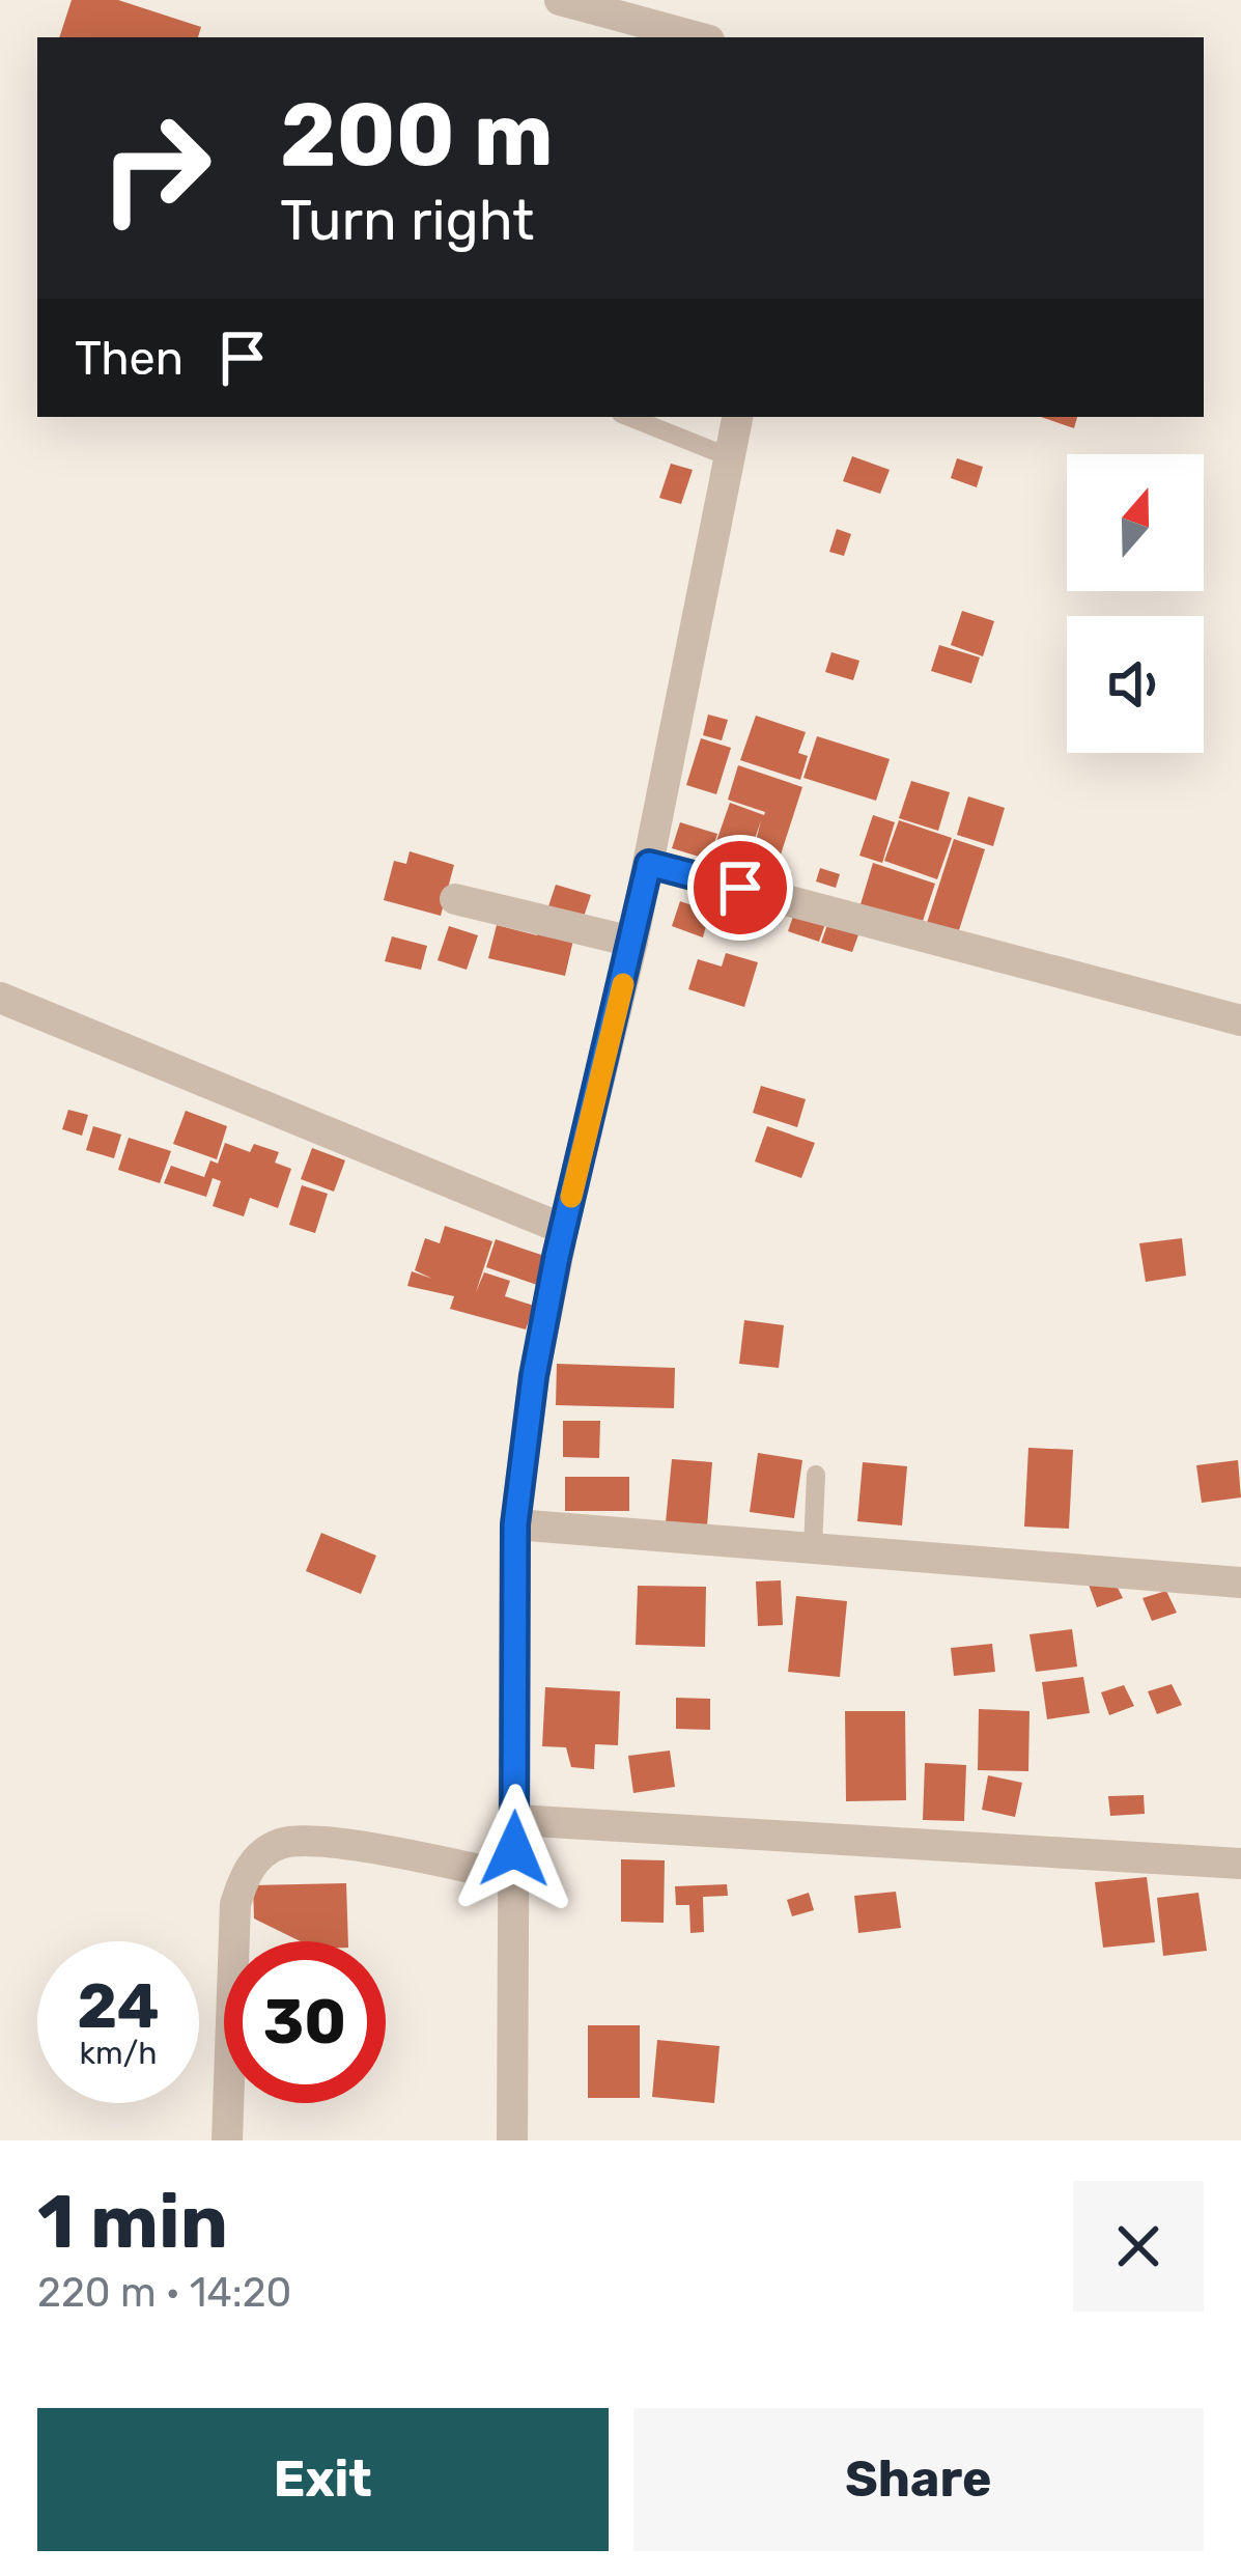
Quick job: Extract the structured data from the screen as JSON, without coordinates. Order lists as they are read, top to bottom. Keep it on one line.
{"north":"top","page":{"turn":["200 m","Turn right"],"then":"Then","speed":"24 km/h","limit":"30","heading":["1 min","220 m · 14:20"],"buttons":["Exit","Share"]}}
